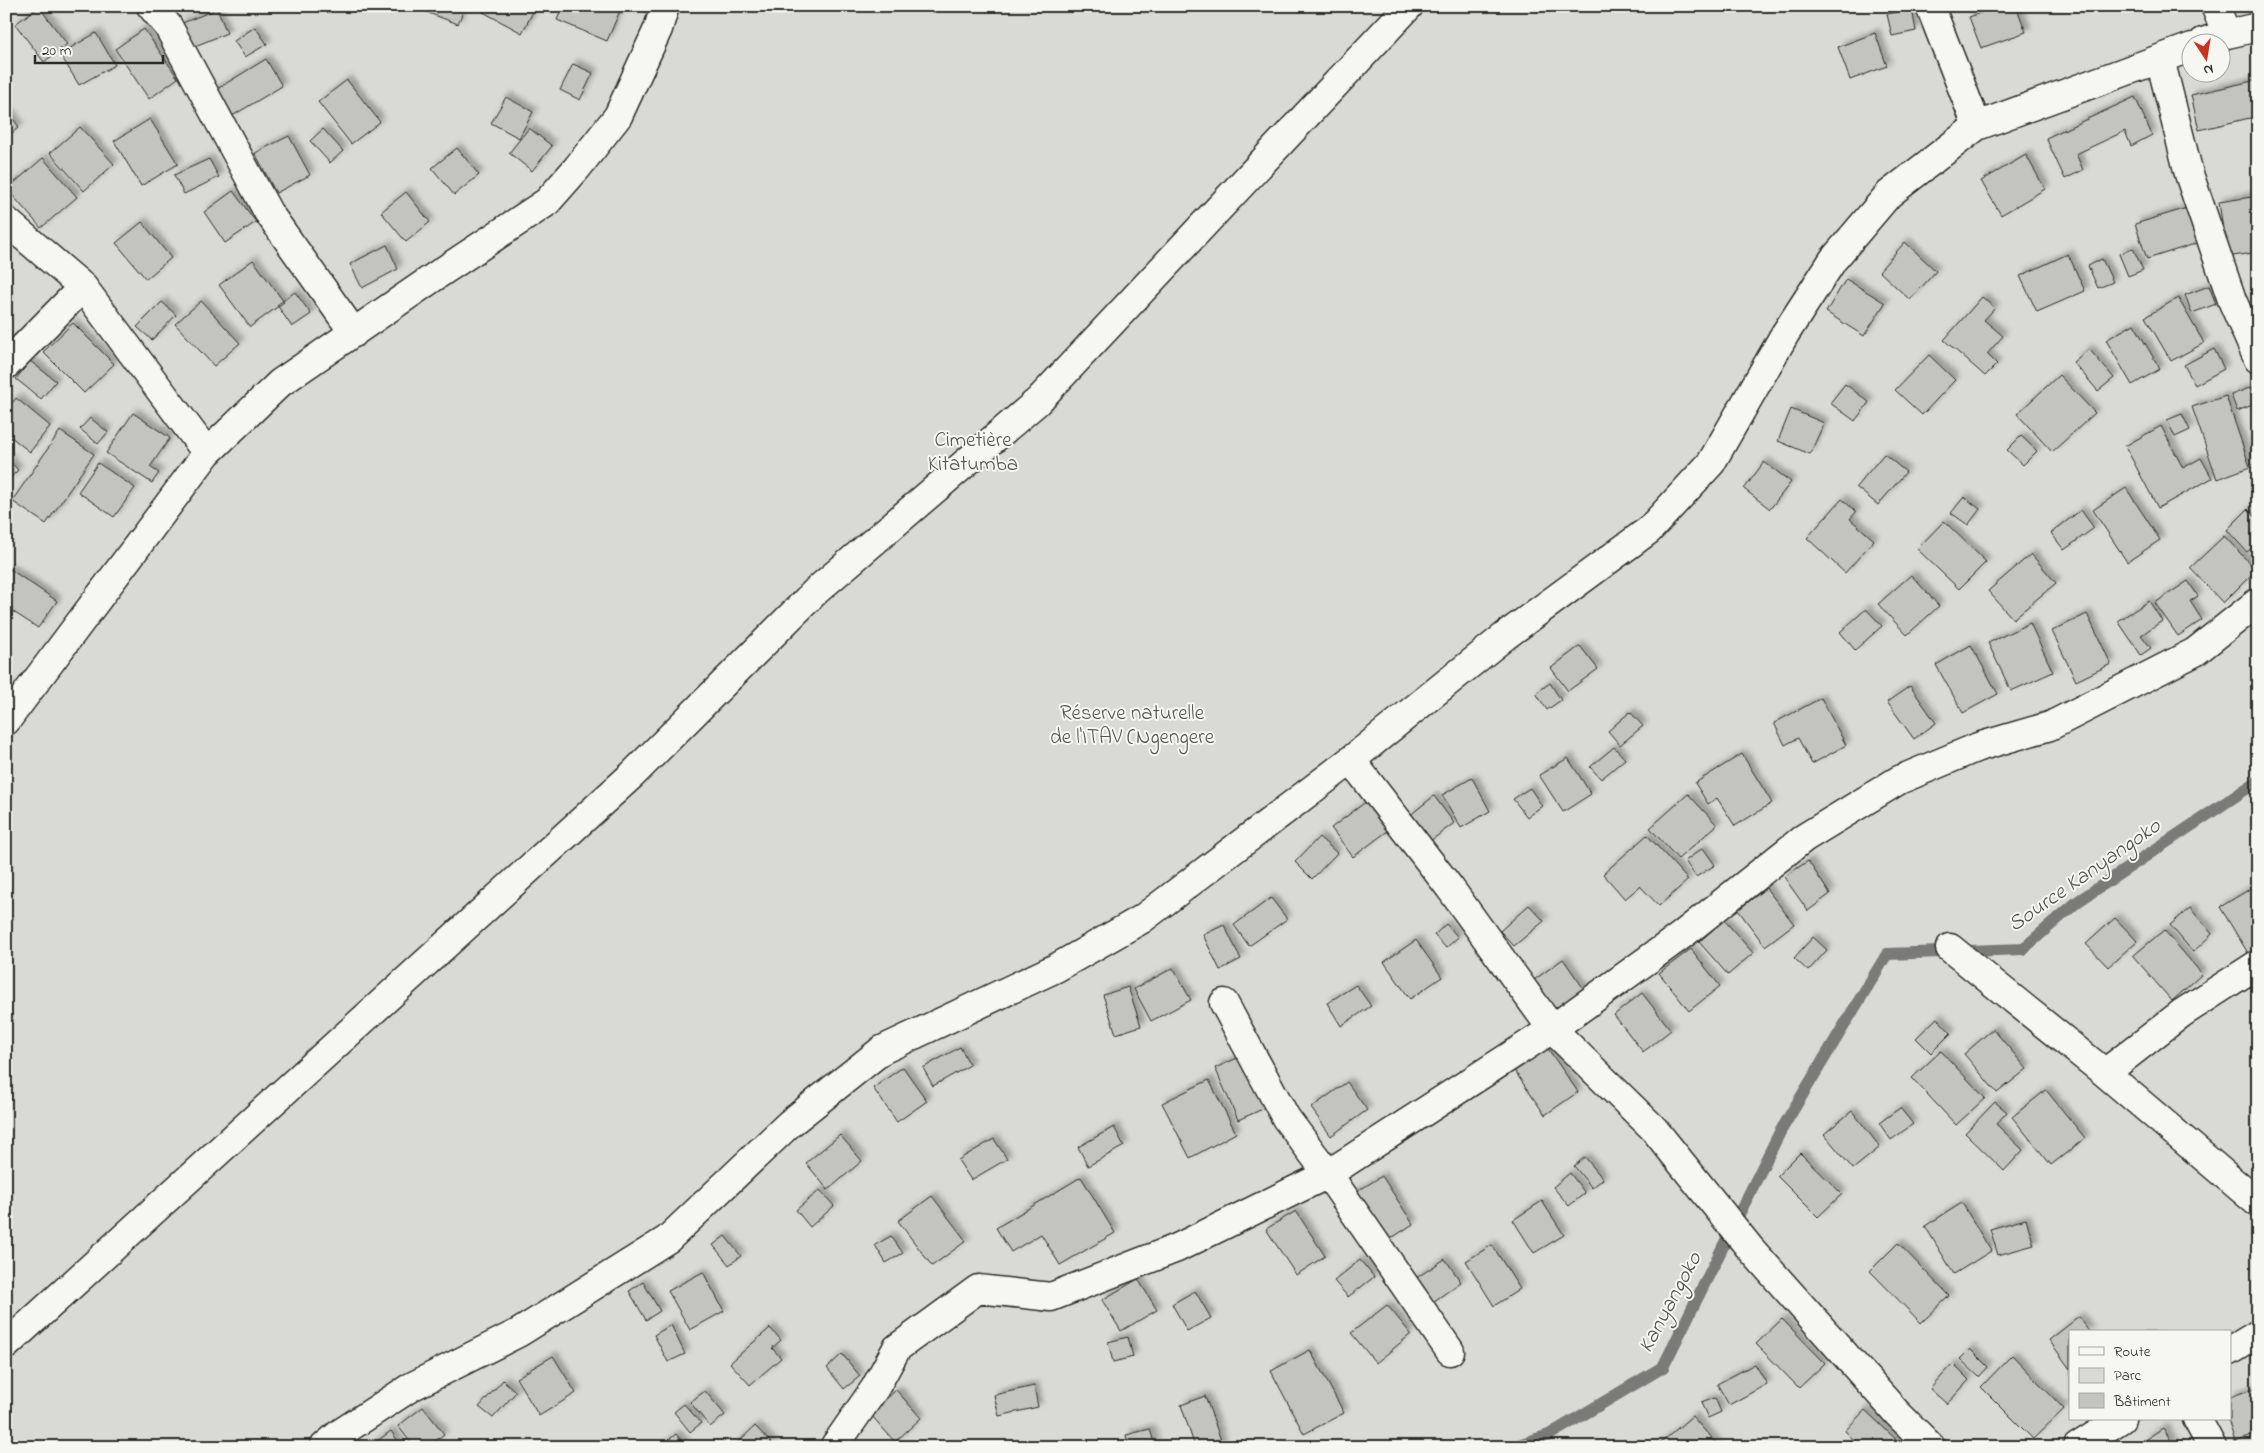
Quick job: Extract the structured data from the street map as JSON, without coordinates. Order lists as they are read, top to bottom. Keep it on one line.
{"water":["Source Kanyangoko","Kanyangoko"],"parks":["Cimetière Kitatumba","Réserve naturelle de l'ITAV (Ngengere"],"legend":["Route","Parc","Bâtiment"],"scale_bar":"20 m","north":"bottom"}
